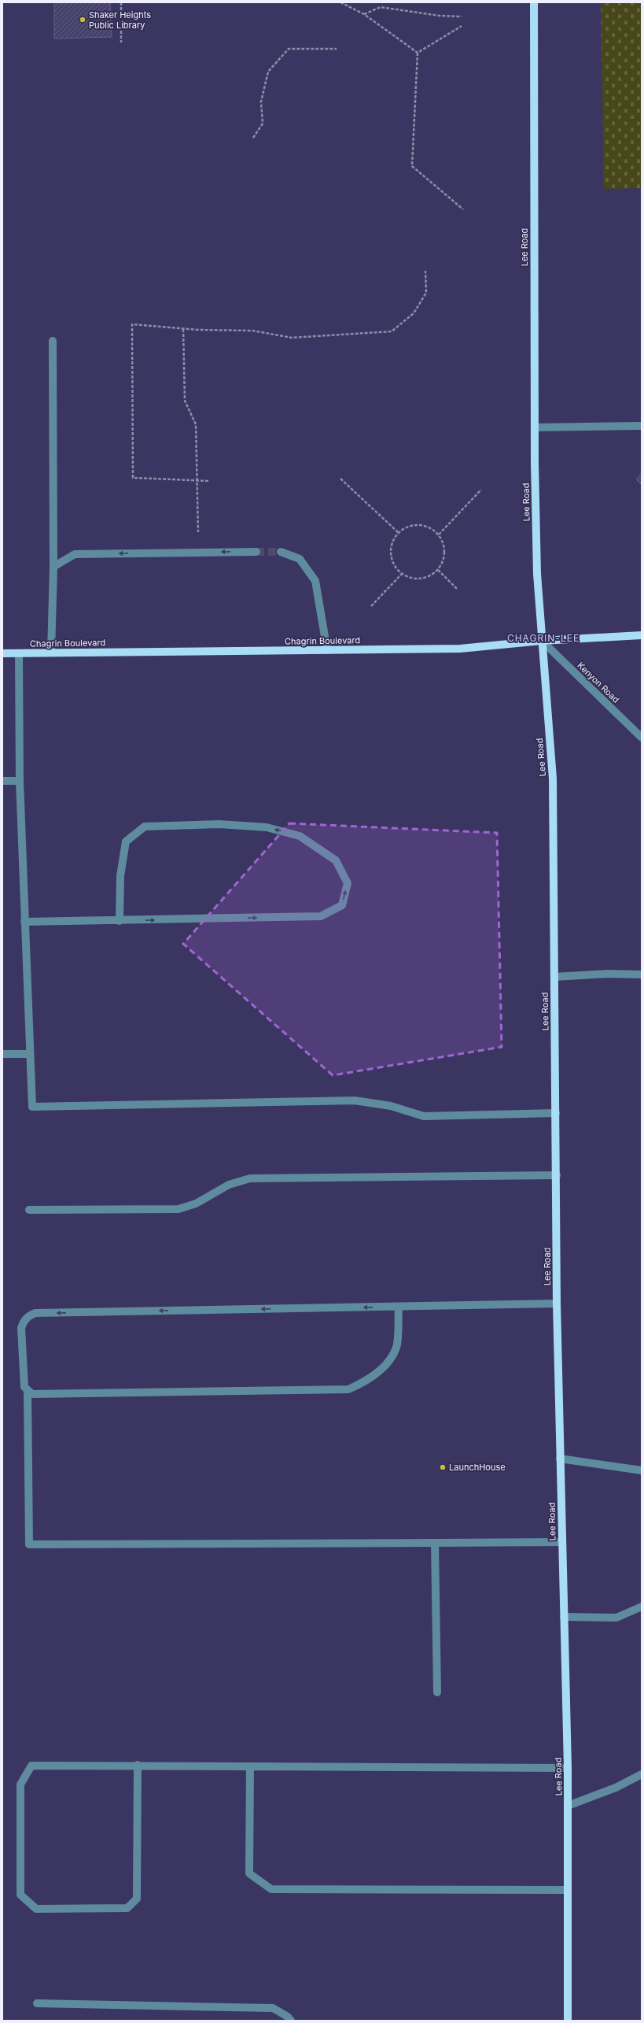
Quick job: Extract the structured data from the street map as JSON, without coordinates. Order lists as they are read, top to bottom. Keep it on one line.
{"streets":{"main road":["Lee Road","Chagrin Boulevard"],"street":["Kenyon Road"]},"crossings":[["Lee Road","Chagrin Boulevard"],["Lee Road","Kenyon Road"],["Chagrin Boulevard","Kenyon Road"]],"districts":["CHAGRIN-LEE"],"places":["Shaker Heights Public Library","LaunchHouse"]}
